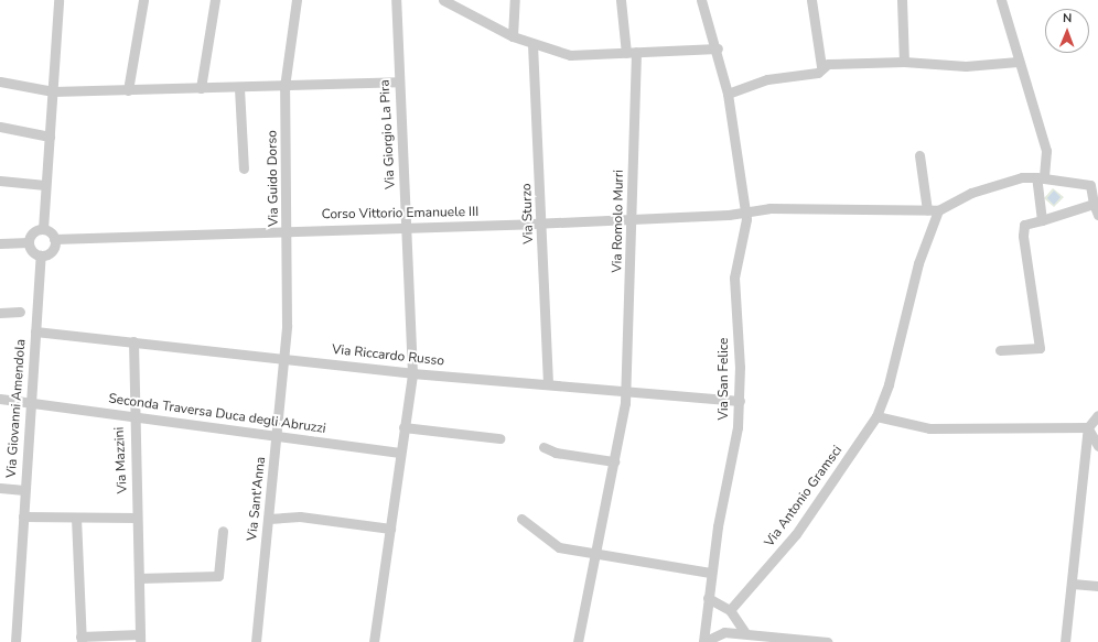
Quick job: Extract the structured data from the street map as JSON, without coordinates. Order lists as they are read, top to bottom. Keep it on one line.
{"streets":{"street":["Via Giorgio La Pira","Via Guido Dorso","Corso Vittorio Emanuele III","Via Sturzo","Via Romolo Murri","Via Riccardo Russo","Via San Felice","Via Giovanni Amendola","Seconda Traversa Duca degli Abruzzi","Via Mazzini","Via Antonio Gramsci","Via Sant'Anna"]},"crossings":[["Via Giorgio La Pira","Corso Vittorio Emanuele III"],["Via Giorgio La Pira","Via Riccardo Russo"],["Via Giorgio La Pira","Seconda Traversa Duca degli Abruzzi"],["Via Guido Dorso","Corso Vittorio Emanuele III"],["Via Guido Dorso","Via Riccardo Russo"],["Via Guido Dorso","Via Sant'Anna"],["Corso Vittorio Emanuele III","Via Sturzo"],["Corso Vittorio Emanuele III","Via Romolo Murri"],["Corso Vittorio Emanuele III","Via San Felice"],["Corso Vittorio Emanuele III","Via Giovanni Amendola"],["Corso Vittorio Emanuele III","Via Antonio Gramsci"],["Via Sturzo","Via Riccardo Russo"],["Via Romolo Murri","Via Riccardo Russo"],["Via Riccardo Russo","Via San Felice"],["Via Riccardo Russo","Via Giovanni Amendola"],["Via Riccardo Russo","Via Mazzini"],["Via Riccardo Russo","Via Sant'Anna"],["Via Giovanni Amendola","Seconda Traversa Duca degli Abruzzi"],["Seconda Traversa Duca degli Abruzzi","Via Mazzini"],["Seconda Traversa Duca degli Abruzzi","Via Sant'Anna"]],"north":"top"}
